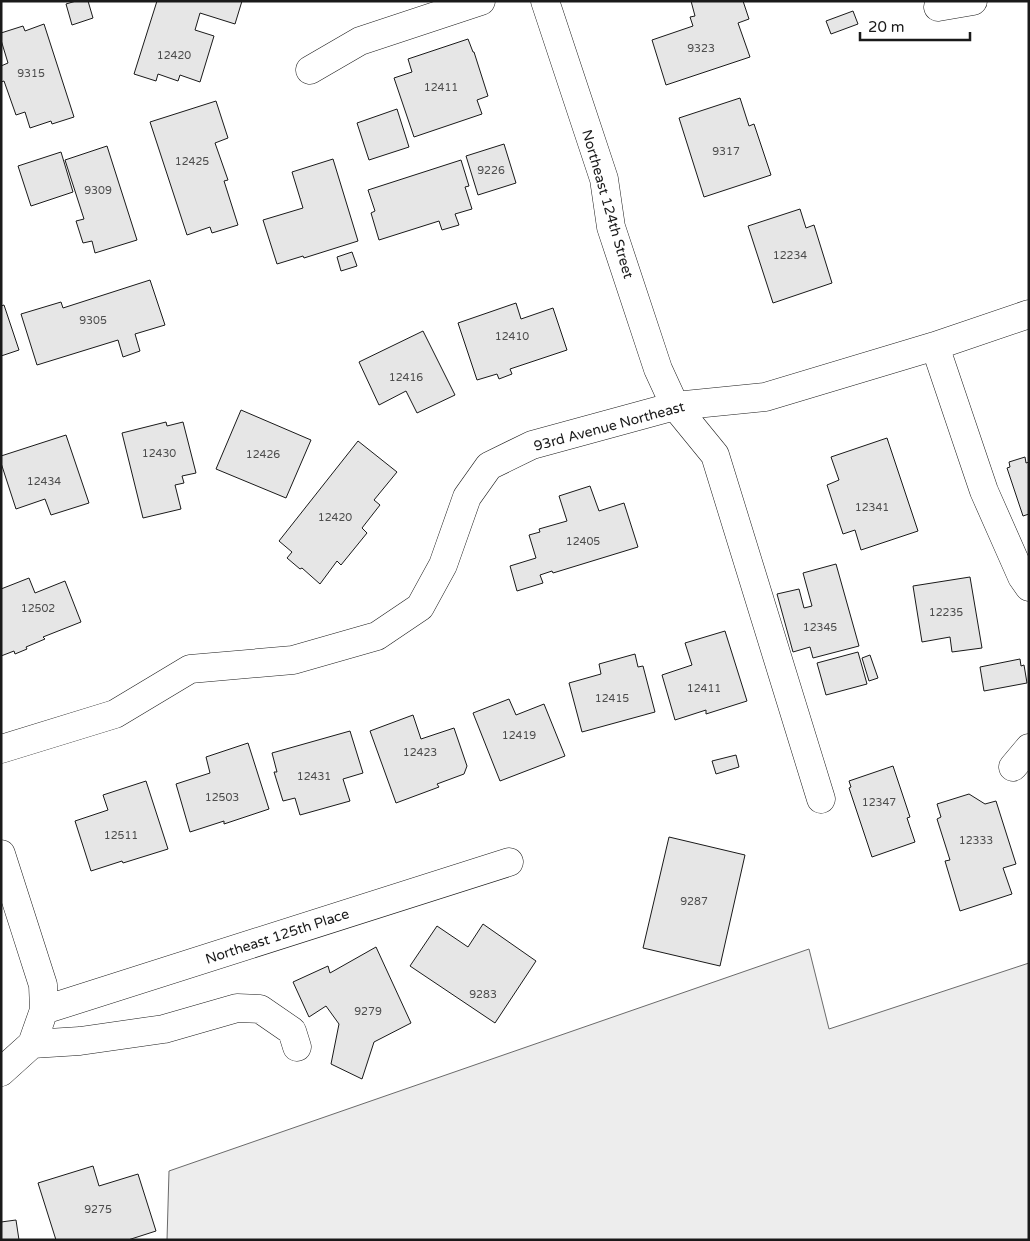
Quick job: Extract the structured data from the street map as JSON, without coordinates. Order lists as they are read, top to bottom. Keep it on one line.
{"streets":{"street":["Northeast 124th Street","93rd Avenue Northeast","Northeast 125th Place"]},"crossings":[["Northeast 124th Street","93rd Avenue Northeast"]],"house_numbers":["9323","12420","9315","12411","9317","12425","9226","9309","12234","9305","12410","12416","12430","12426","12434","12341","12420","12405","12502","12235","12345","12411","12415","12419","12423","12431","12503","12347","12511","12333","9287","9283","9279","9275"],"scale_bar":"20 m"}
